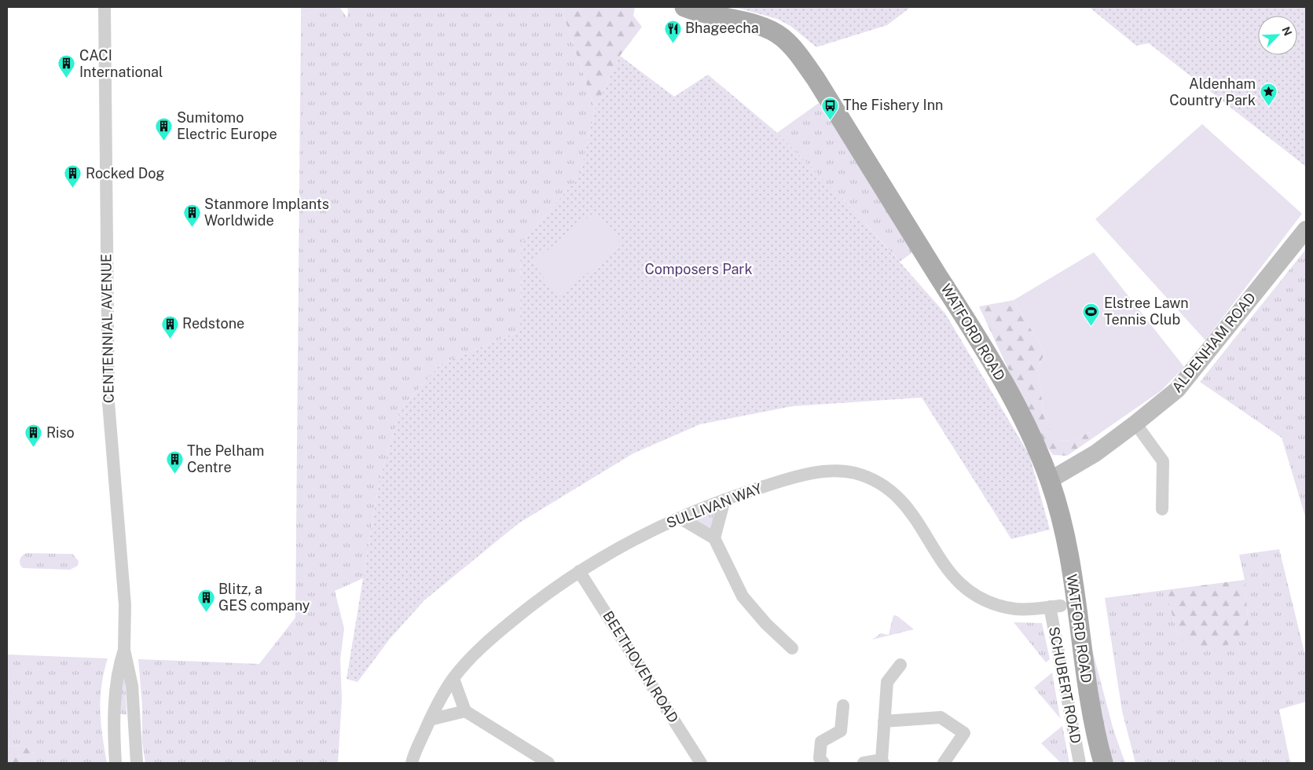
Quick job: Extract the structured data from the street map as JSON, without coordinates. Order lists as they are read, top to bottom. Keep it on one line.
{"streets":{"main road":["WATFORD ROAD"],"street":["CENTENNIAL AVENUE","ALDENHAM ROAD","SULLIVAN WAY","BEETHOVEN ROAD","SCHUBERT ROAD"]},"crossings":[["WATFORD ROAD","ALDENHAM ROAD"],["SULLIVAN WAY","BEETHOVEN ROAD"],["SULLIVAN WAY","SCHUBERT ROAD"]],"parks":["Composers Park"],"places":{"restaurant":["Bhageecha"],"building":["CACI International","Sumitomo Electric Europe","Rocked Dog","Stanmore Implants Worldwide","Redstone","Riso","The Pelham Centre","Blitz, a GES company"],"place":["Aldenham Country Park"],"bus stop":["The Fishery Inn"],"sports":["Elstree Lawn Tennis Club"]},"north":"top right"}
